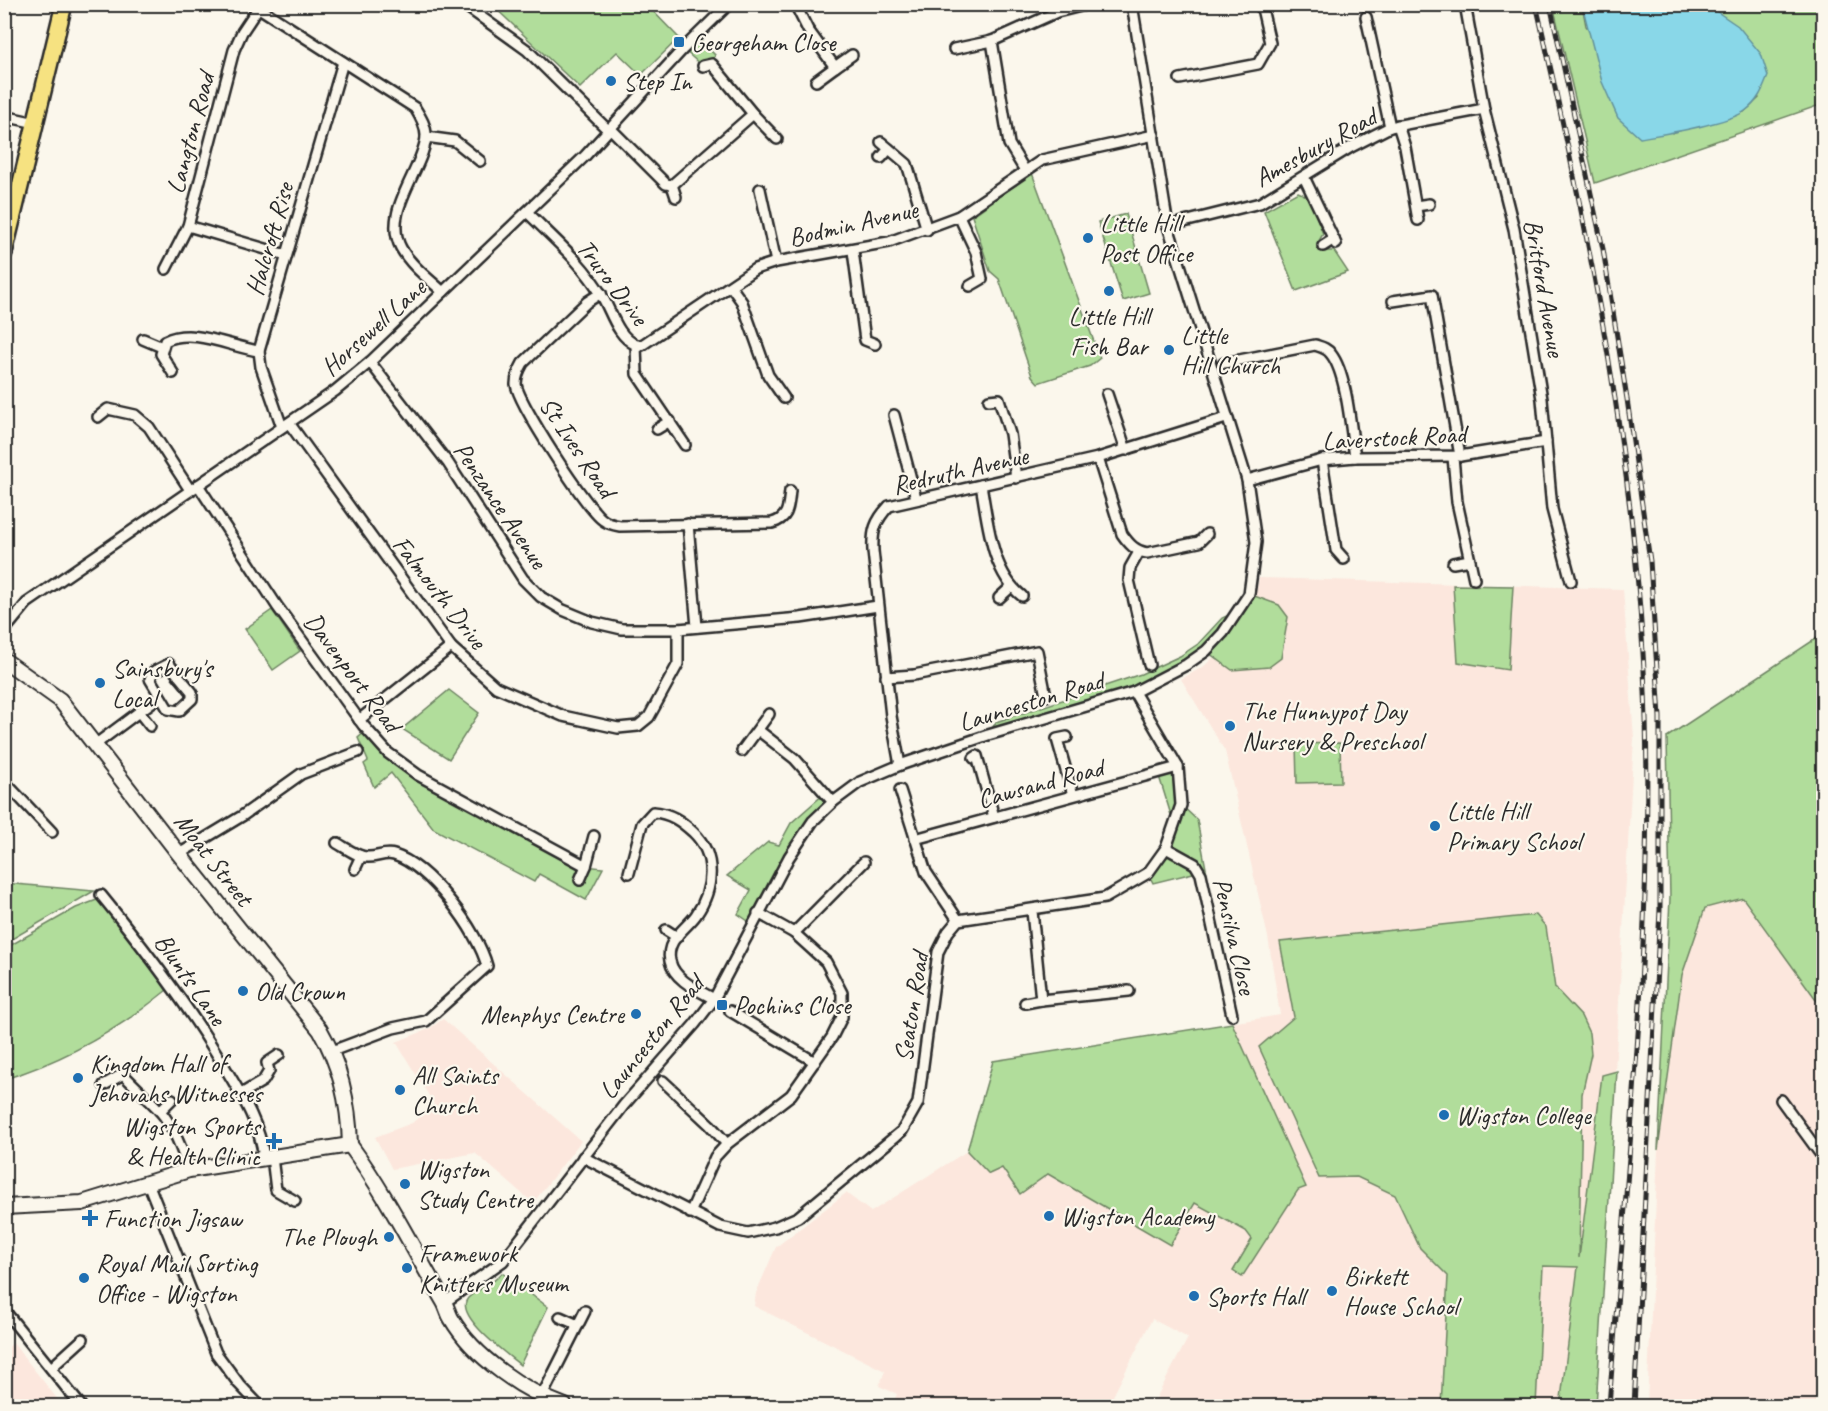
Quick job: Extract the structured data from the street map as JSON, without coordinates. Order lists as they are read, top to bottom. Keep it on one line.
{"streets":{"main road":["Moat Street"],"street":["Langton Road","Amesbury Road","Bodmin Avenue","Halcroft Rise","Truro Drive","Britford Avenue","Horsewell Lane","Laverstock Road","St Ives Road","Redruth Avenue","Penzance Avenue","Falmouth Drive","Davenport Road","Launceston Road","Cawsand Road","Pensilva Close","Blunts Lane","Seaton Road"]},"crossings":[["Amesbury Road","Britford Avenue"],["Amesbury Road","Launceston Road"],["Bodmin Avenue","Truro Drive"],["Bodmin Avenue","Launceston Road"],["Halcroft Rise","Horsewell Lane"],["Halcroft Rise","Falmouth Drive"],["Truro Drive","Horsewell Lane"],["Truro Drive","St Ives Road"],["Britford Avenue","Laverstock Road"],["Horsewell Lane","Penzance Avenue"],["Horsewell Lane","Falmouth Drive"],["Horsewell Lane","Davenport Road"],["Laverstock Road","Launceston Road"],["Redruth Avenue","Penzance Avenue"],["Redruth Avenue","Launceston Road"],["Penzance Avenue","Falmouth Drive"],["Launceston Road","Seaton Road"]],"places":{"transit":["Georgeham Close","Pochins Close"],"other":["Step In","Little Hill Post Office","Little Hill Fish Bar","Little Hill Church","Sainsbury's Local","The Hunnypot Day Nursery & Preschool","Little Hill Primary School","Old Crown","Menphys Centre","Kingdom Hall of Jehovahs Witnesses","All Saints Church","Wigston College","Wigston Study Centre","Wigston Academy","The Plough","Framework Knitters Museum","Royal Mail Sorting Office - Wigston","Birkett House School","Sports Hall"],"health":["Wigston Sports & Health Clinic","Function Jigsaw"]}}
